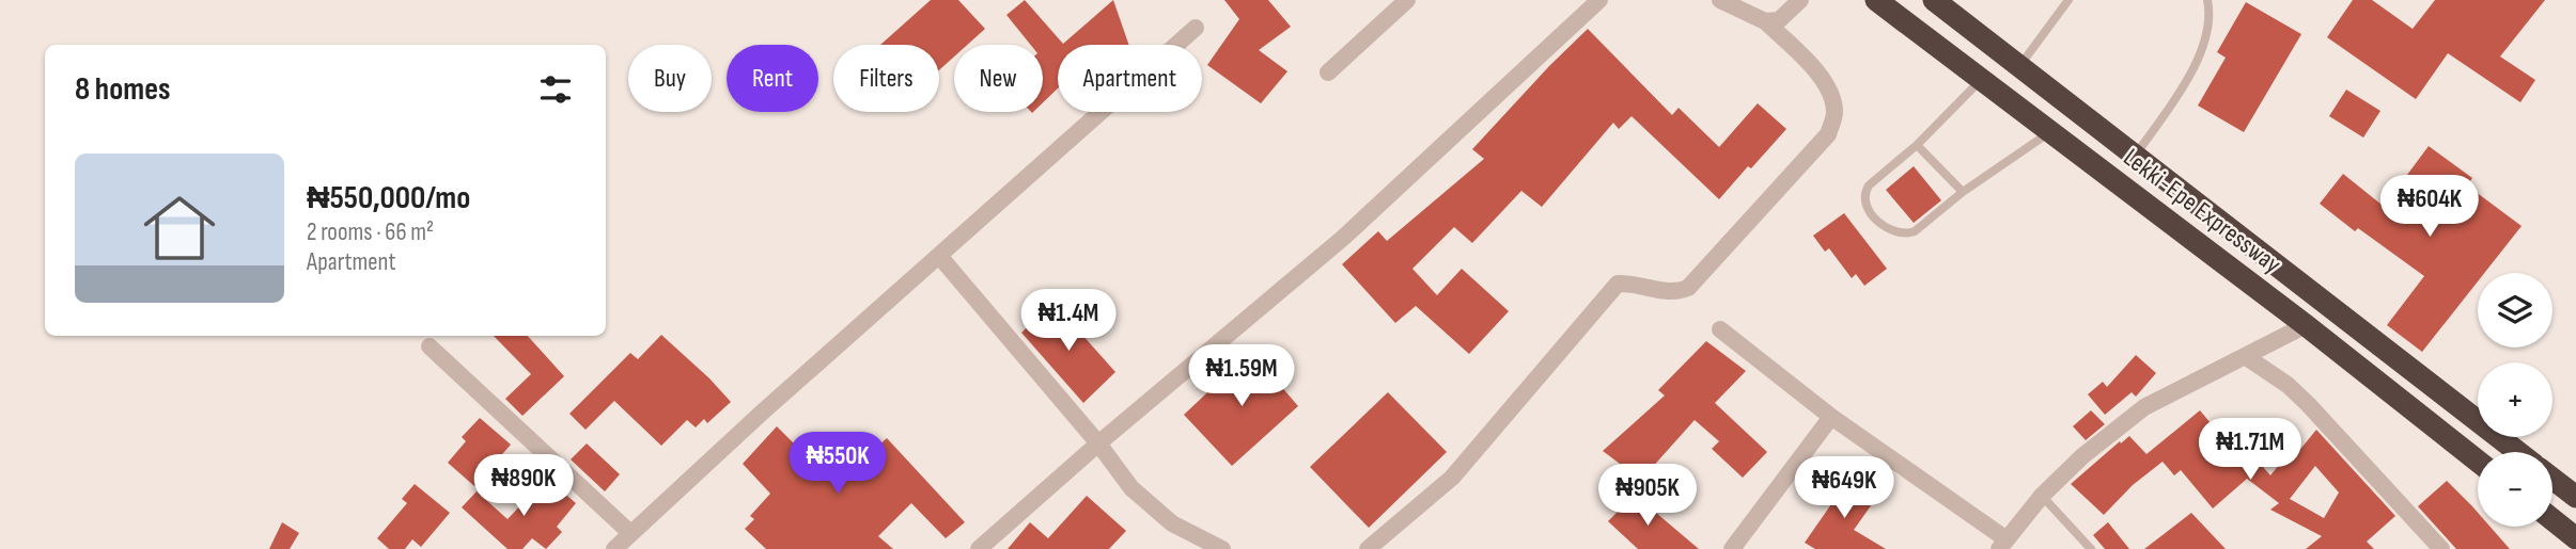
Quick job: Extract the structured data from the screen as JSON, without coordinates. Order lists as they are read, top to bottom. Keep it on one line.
{"streets":{"highway":["Lekki-Epe Expressway"]},"page":{"chip":["Buy","Rent","Filters","New","Apartment"],"heading":"8 homes","list":[{"name":"₦550,000/mo","note":"2 rooms · 66 m² · Apartment"}],"price":["₦604K","₦1.4M","₦1.59M","₦1.71M","₦550K","₦890K","₦649K","₦905K"],"map_buttons":["+","−"]}}
